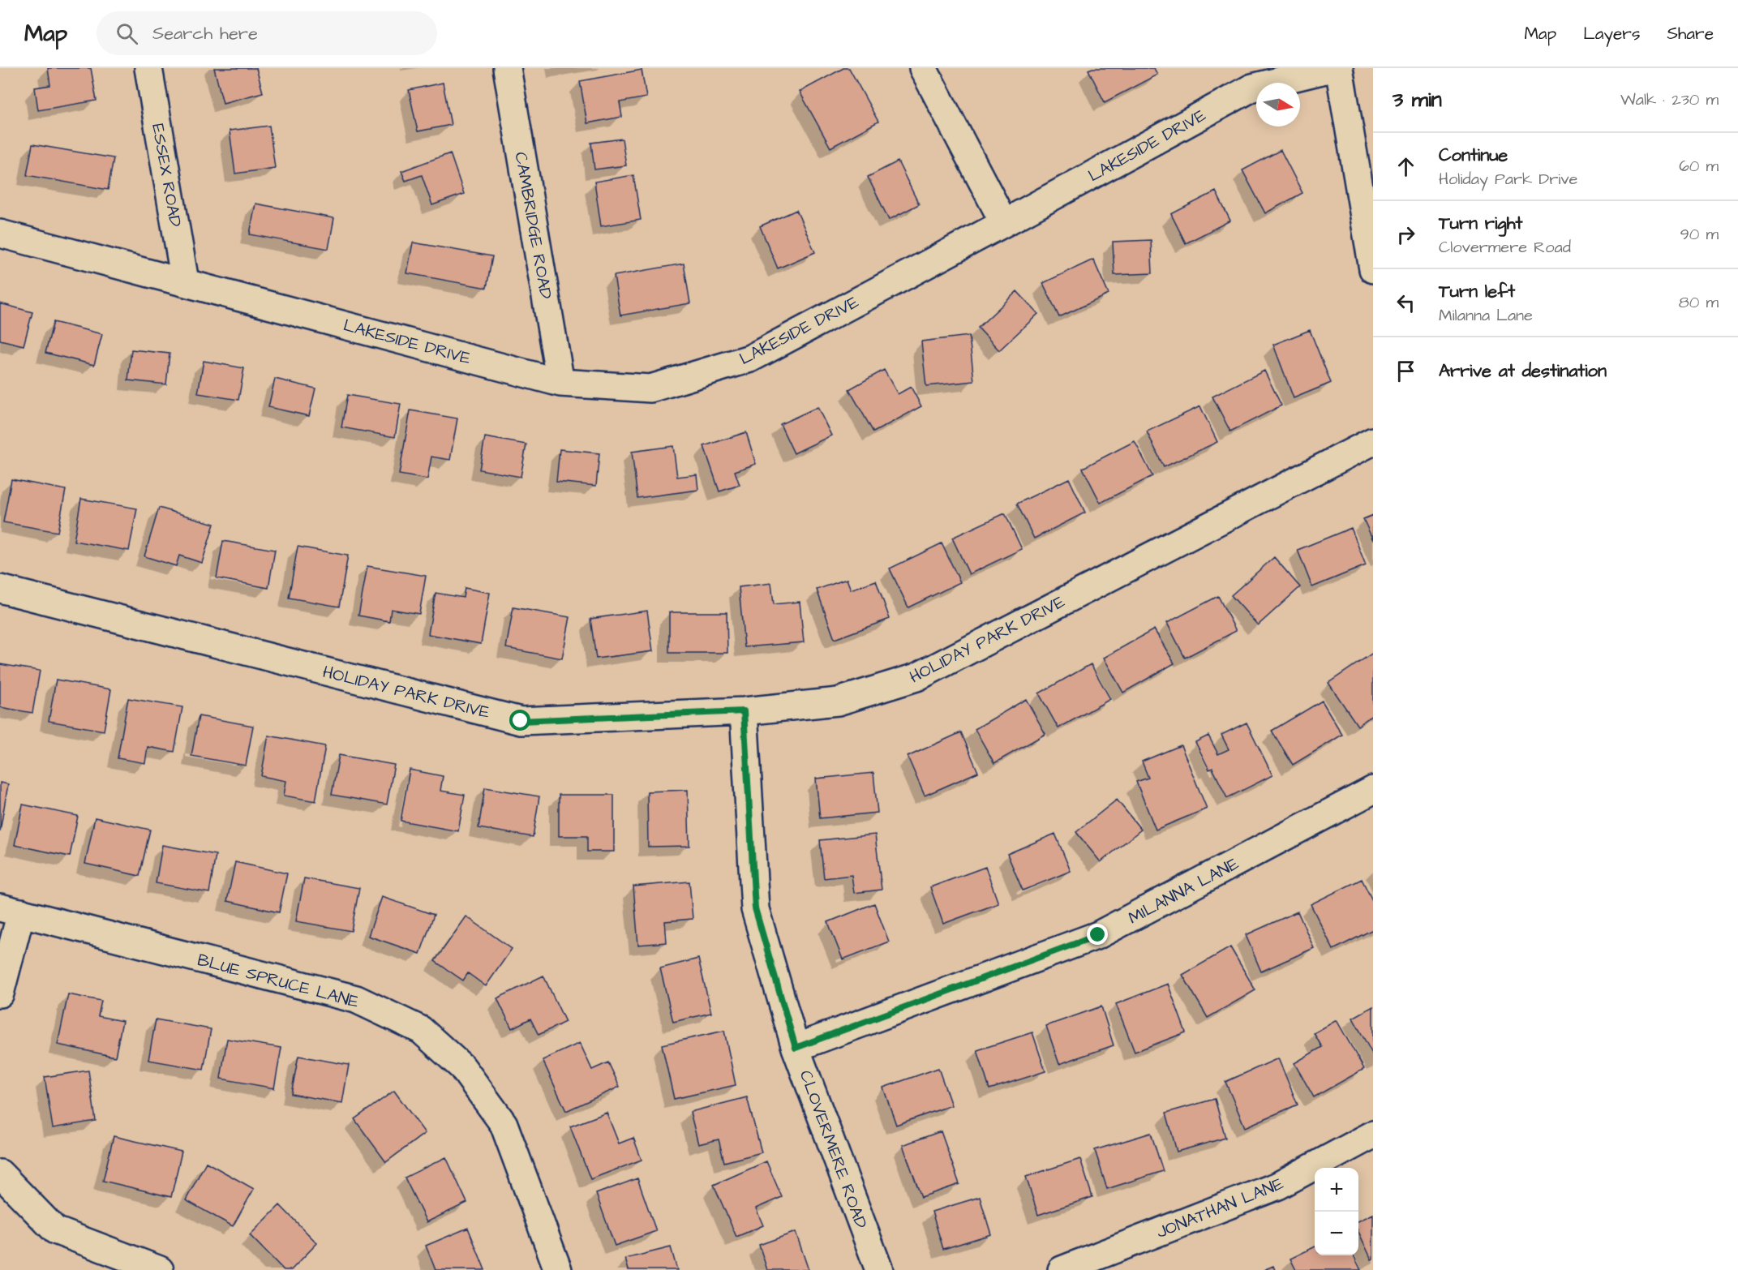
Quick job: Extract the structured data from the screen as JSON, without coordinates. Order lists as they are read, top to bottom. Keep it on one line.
{"streets":{"street":["LAKESIDE DRIVE","ESSEX ROAD","CAMBRIDGE ROAD","HOLIDAY PARK DRIVE","MILANNA LANE","BLUE SPRUCE LANE","CLOVERMERE ROAD","JONATHAN LANE"]},"crossings":[["LAKESIDE DRIVE","ESSEX ROAD"],["LAKESIDE DRIVE","CAMBRIDGE ROAD"],["HOLIDAY PARK DRIVE","CLOVERMERE ROAD"],["MILANNA LANE","CLOVERMERE ROAD"]],"north":"right","page":{"header":"Map","search":"Search here","nav":["Map","Layers","Share"],"heading":["3 min","Walk · 230 m"],"list":[["Continue","Holiday Park Drive","60 m"],["Turn right","Clovermere Road","90 m"],["Turn left","Milanna Lane","80 m"],"Arrive at destination"],"map_buttons":["+","−"]}}
